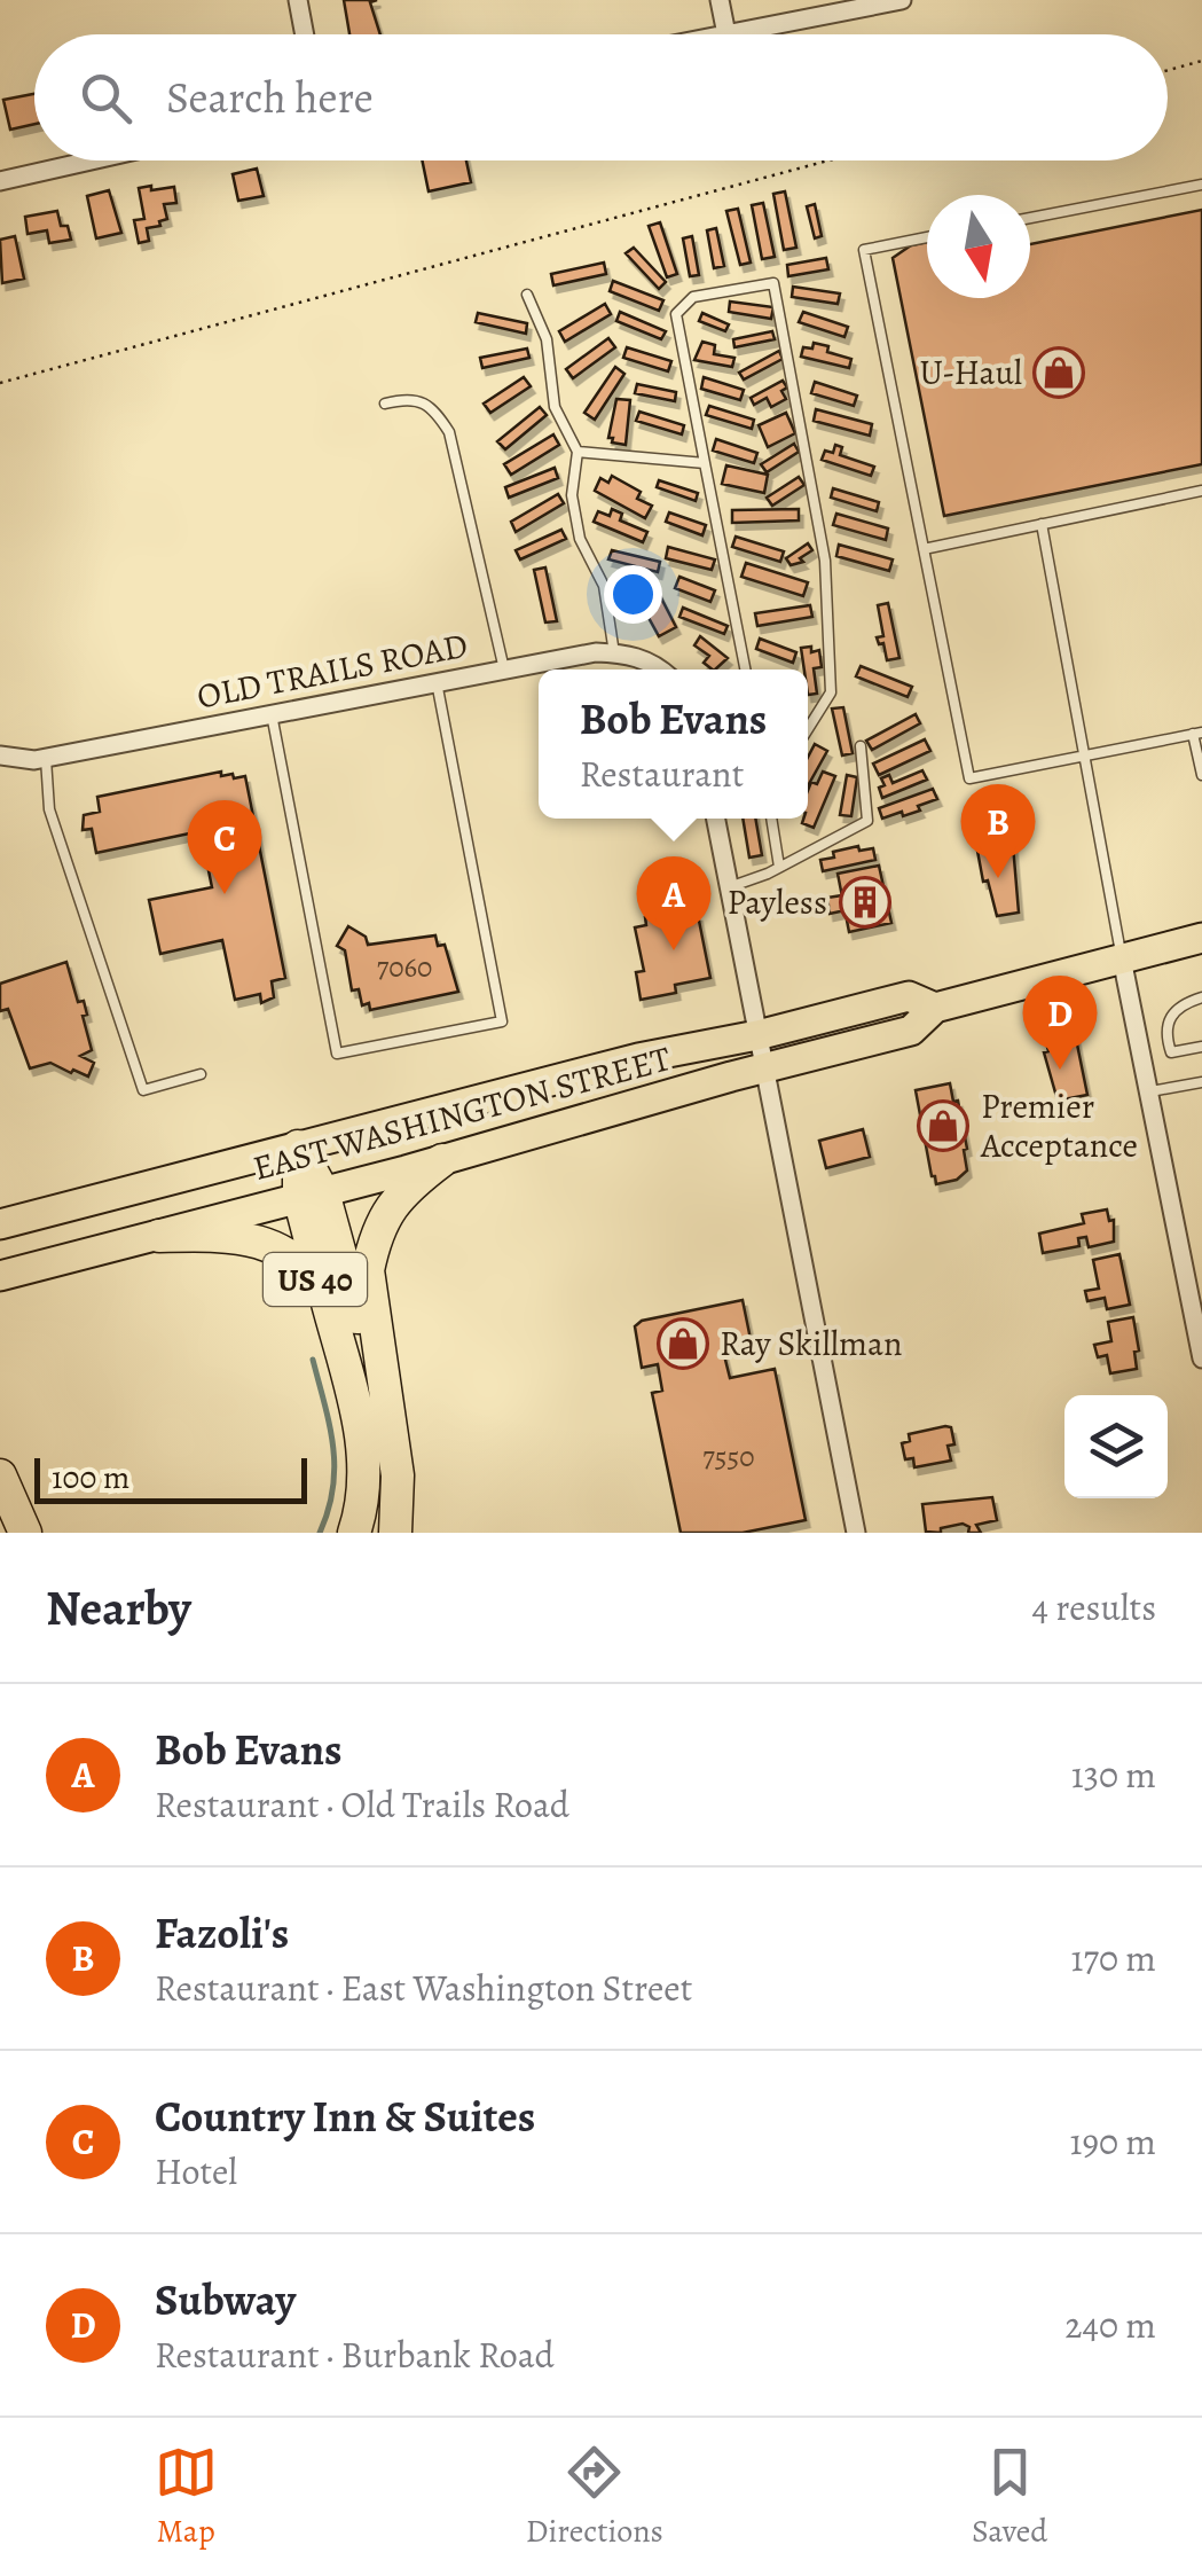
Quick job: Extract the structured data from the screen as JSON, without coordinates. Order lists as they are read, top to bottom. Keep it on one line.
{"streets":{"highway":["US 40"],"main road":["EAST WASHINGTON STREET"],"street":["OLD TRAILS ROAD"]},"crossings":[["EAST WASHINGTON STREET","US 40"]],"places":{"shop":["U-Haul","Premier Acceptance","Ray Skillman"],"building":["Payless"]},"house_numbers":["7060","7550"],"scale_bar":"100 m","north":"bottom","page":{"search":"Search here","popup":["Bob Evans","Restaurant"],"pins":["B","C","A","D"],"scale":"100 m","heading":["Nearby","4 results"],"list":[{"mark":"A","name":"Bob Evans","note":"Restaurant · Old Trails Road","value":"130 m"},{"mark":"B","name":"Fazoli's","note":"Restaurant · East Washington Street","value":"170 m"},{"mark":"C","name":"Country Inn & Suites","note":"Hotel","value":"190 m"},{"mark":"D","name":"Subway","note":"Restaurant · Burbank Road","value":"240 m"}],"nav":["Map","Directions","Saved"]}}
